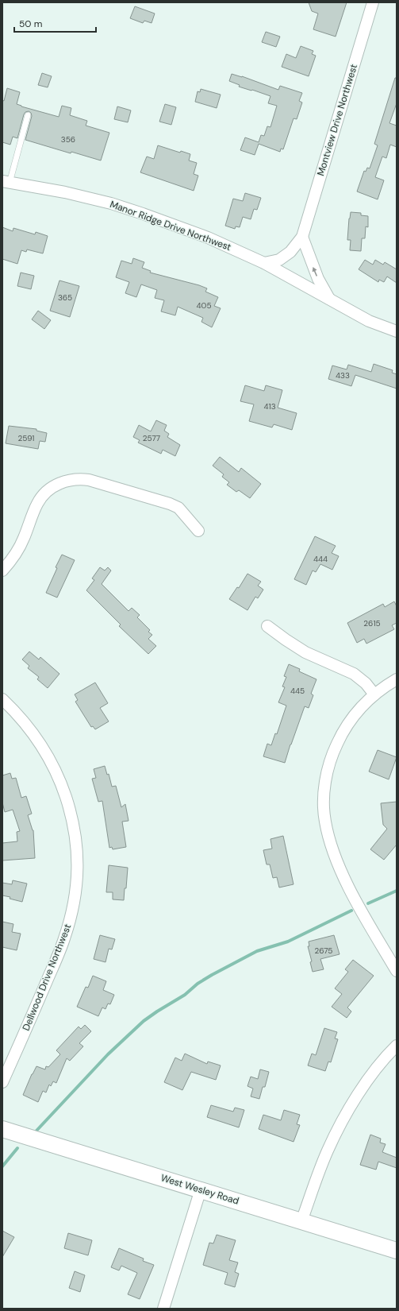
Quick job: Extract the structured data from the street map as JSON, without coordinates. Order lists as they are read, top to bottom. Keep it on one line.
{"streets":{"street":["Montview Drive Northwest","Manor Ridge Drive Northwest","Dellwood Drive Northwest","West Wesley Road"]},"crossings":[["Montview Drive Northwest","Manor Ridge Drive Northwest"]],"house_numbers":["356","365","405","433","413","2591","2577","444","2615","445","2675"],"scale_bar":"50 m"}
